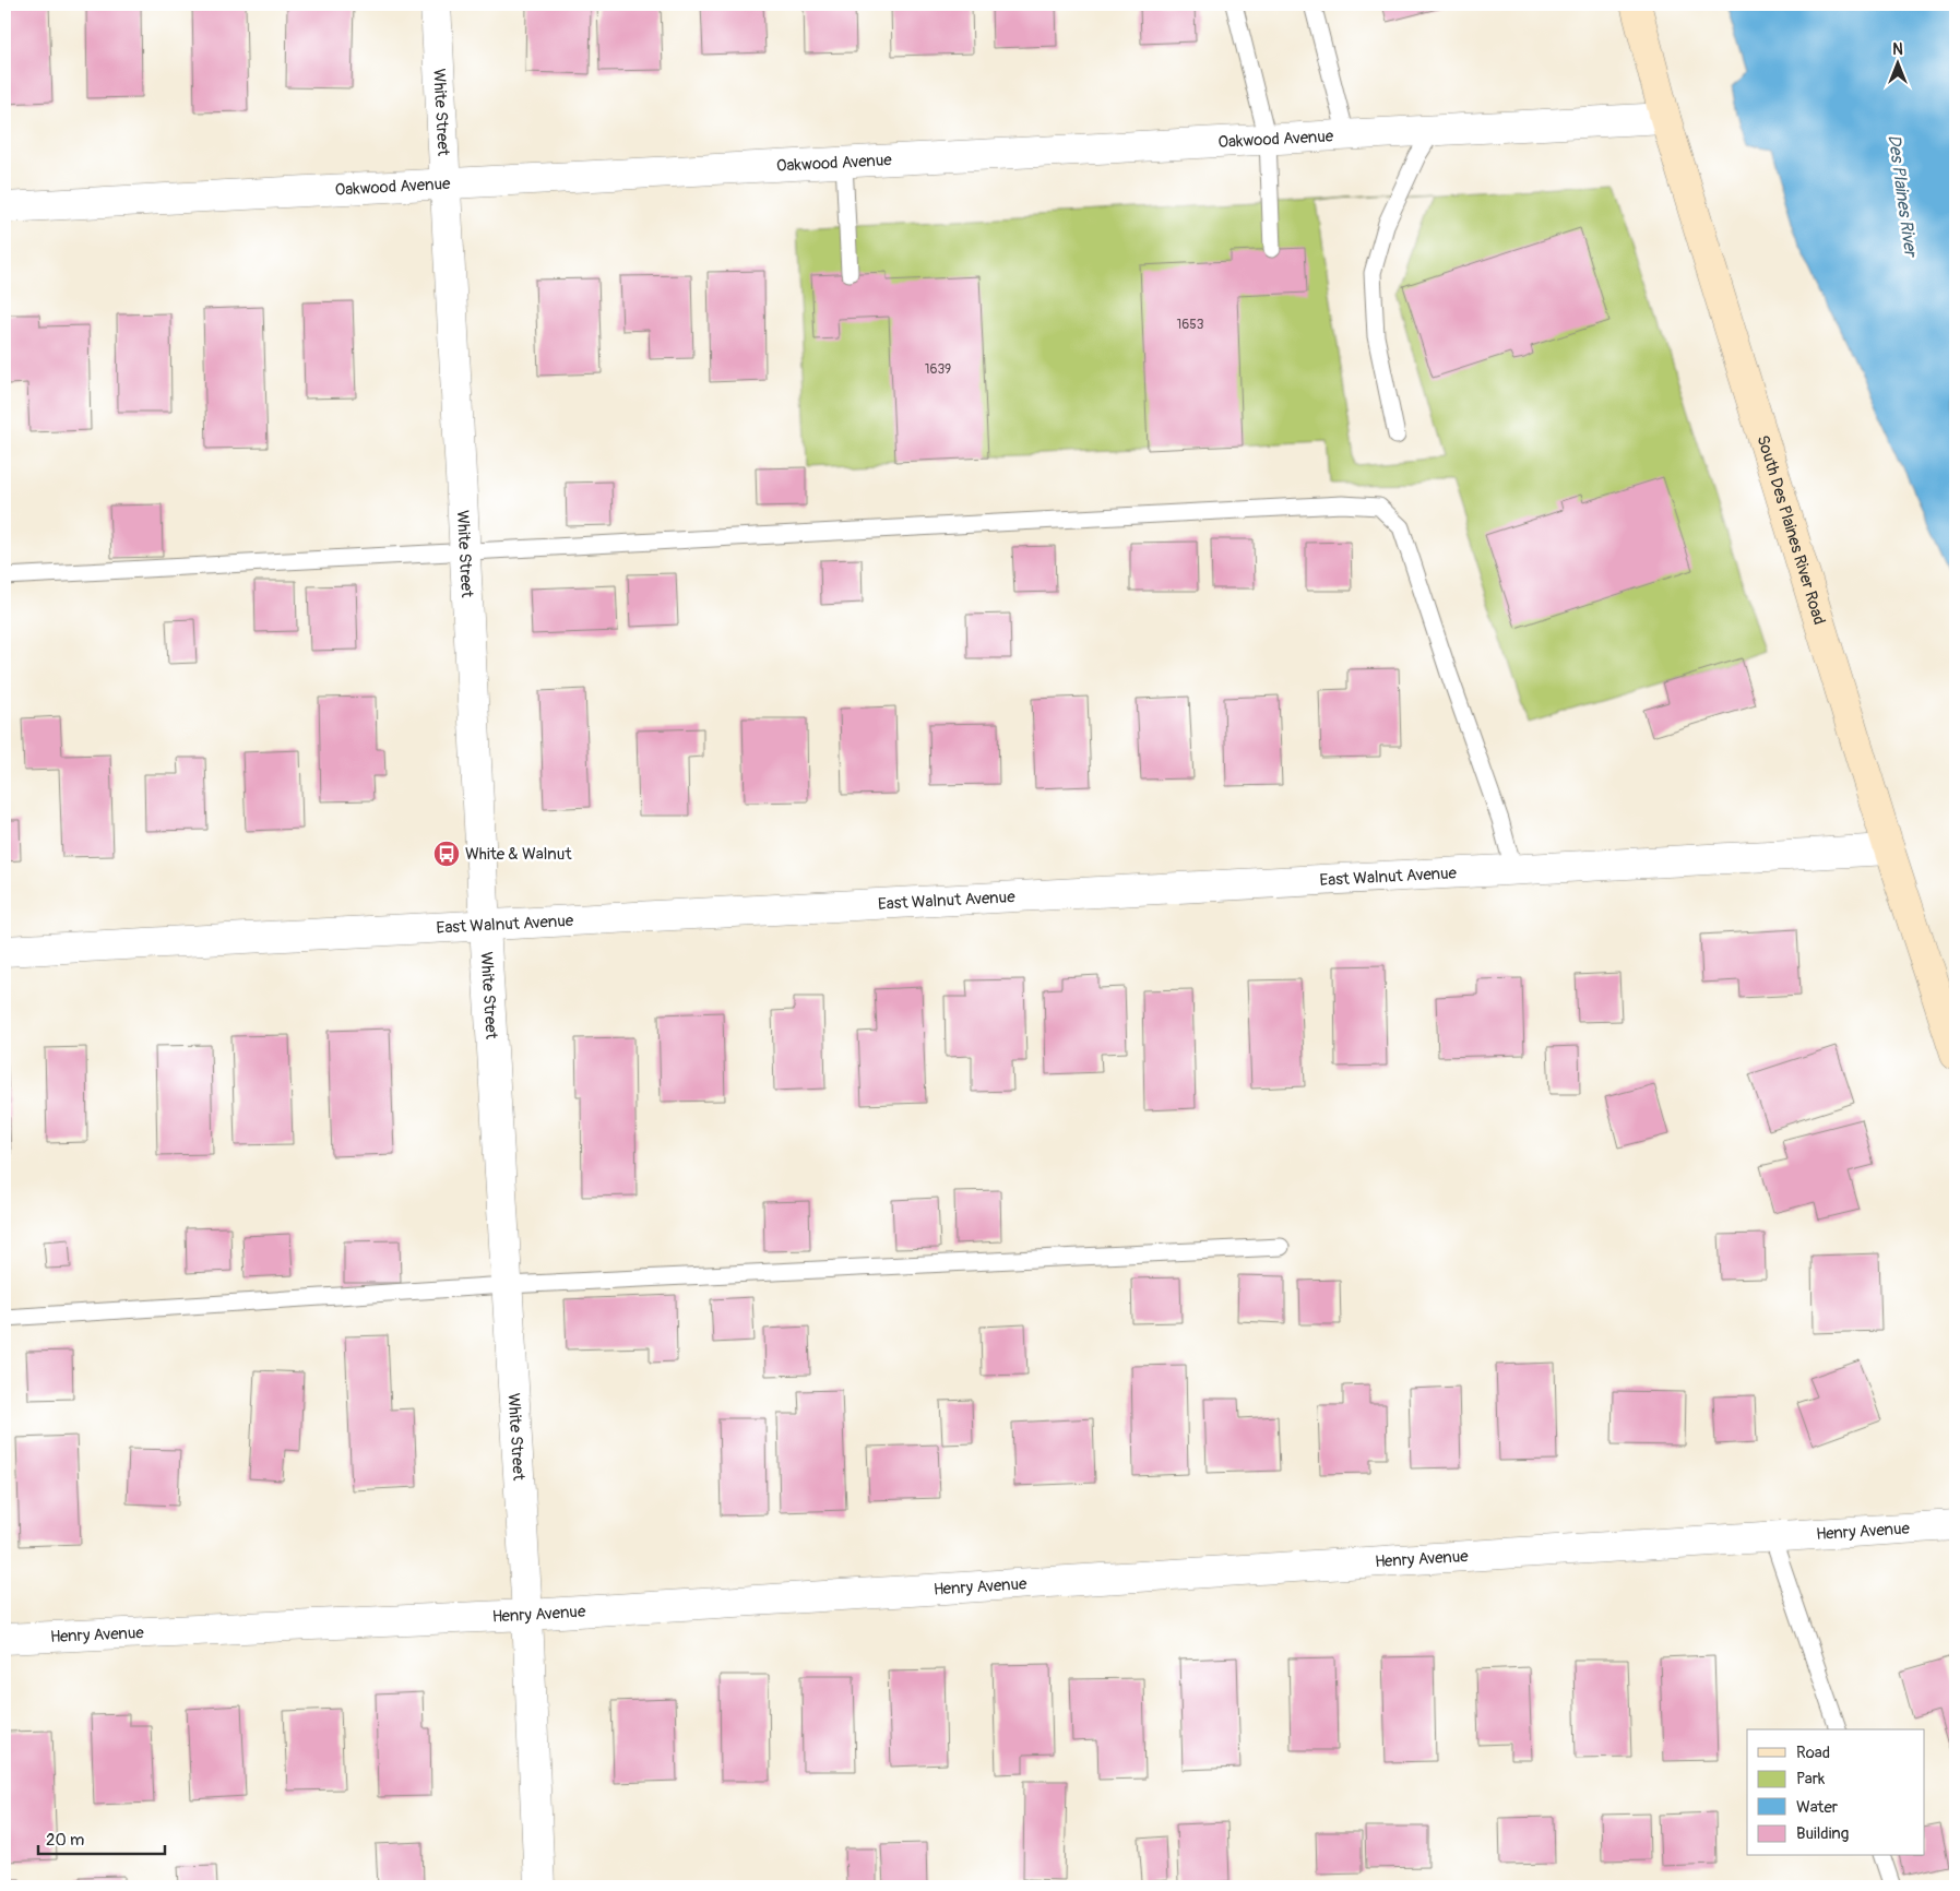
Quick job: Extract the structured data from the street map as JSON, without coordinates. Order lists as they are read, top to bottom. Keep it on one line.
{"streets":{"main road":["South Des Plaines River Road"],"street":["White Street","Oakwood Avenue","East Walnut Avenue","Henry Avenue"]},"crossings":[["White Street","Oakwood Avenue"],["White Street","East Walnut Avenue"],["White Street","Henry Avenue"],["Oakwood Avenue","South Des Plaines River Road"],["South Des Plaines River Road","East Walnut Avenue"]],"water":["Des Plaines River"],"places":{"bus stop":["White & Walnut"]},"house_numbers":["1653","1639"],"legend":["Road","Park","Water","Building"],"scale_bar":"20 m","north":"top"}
